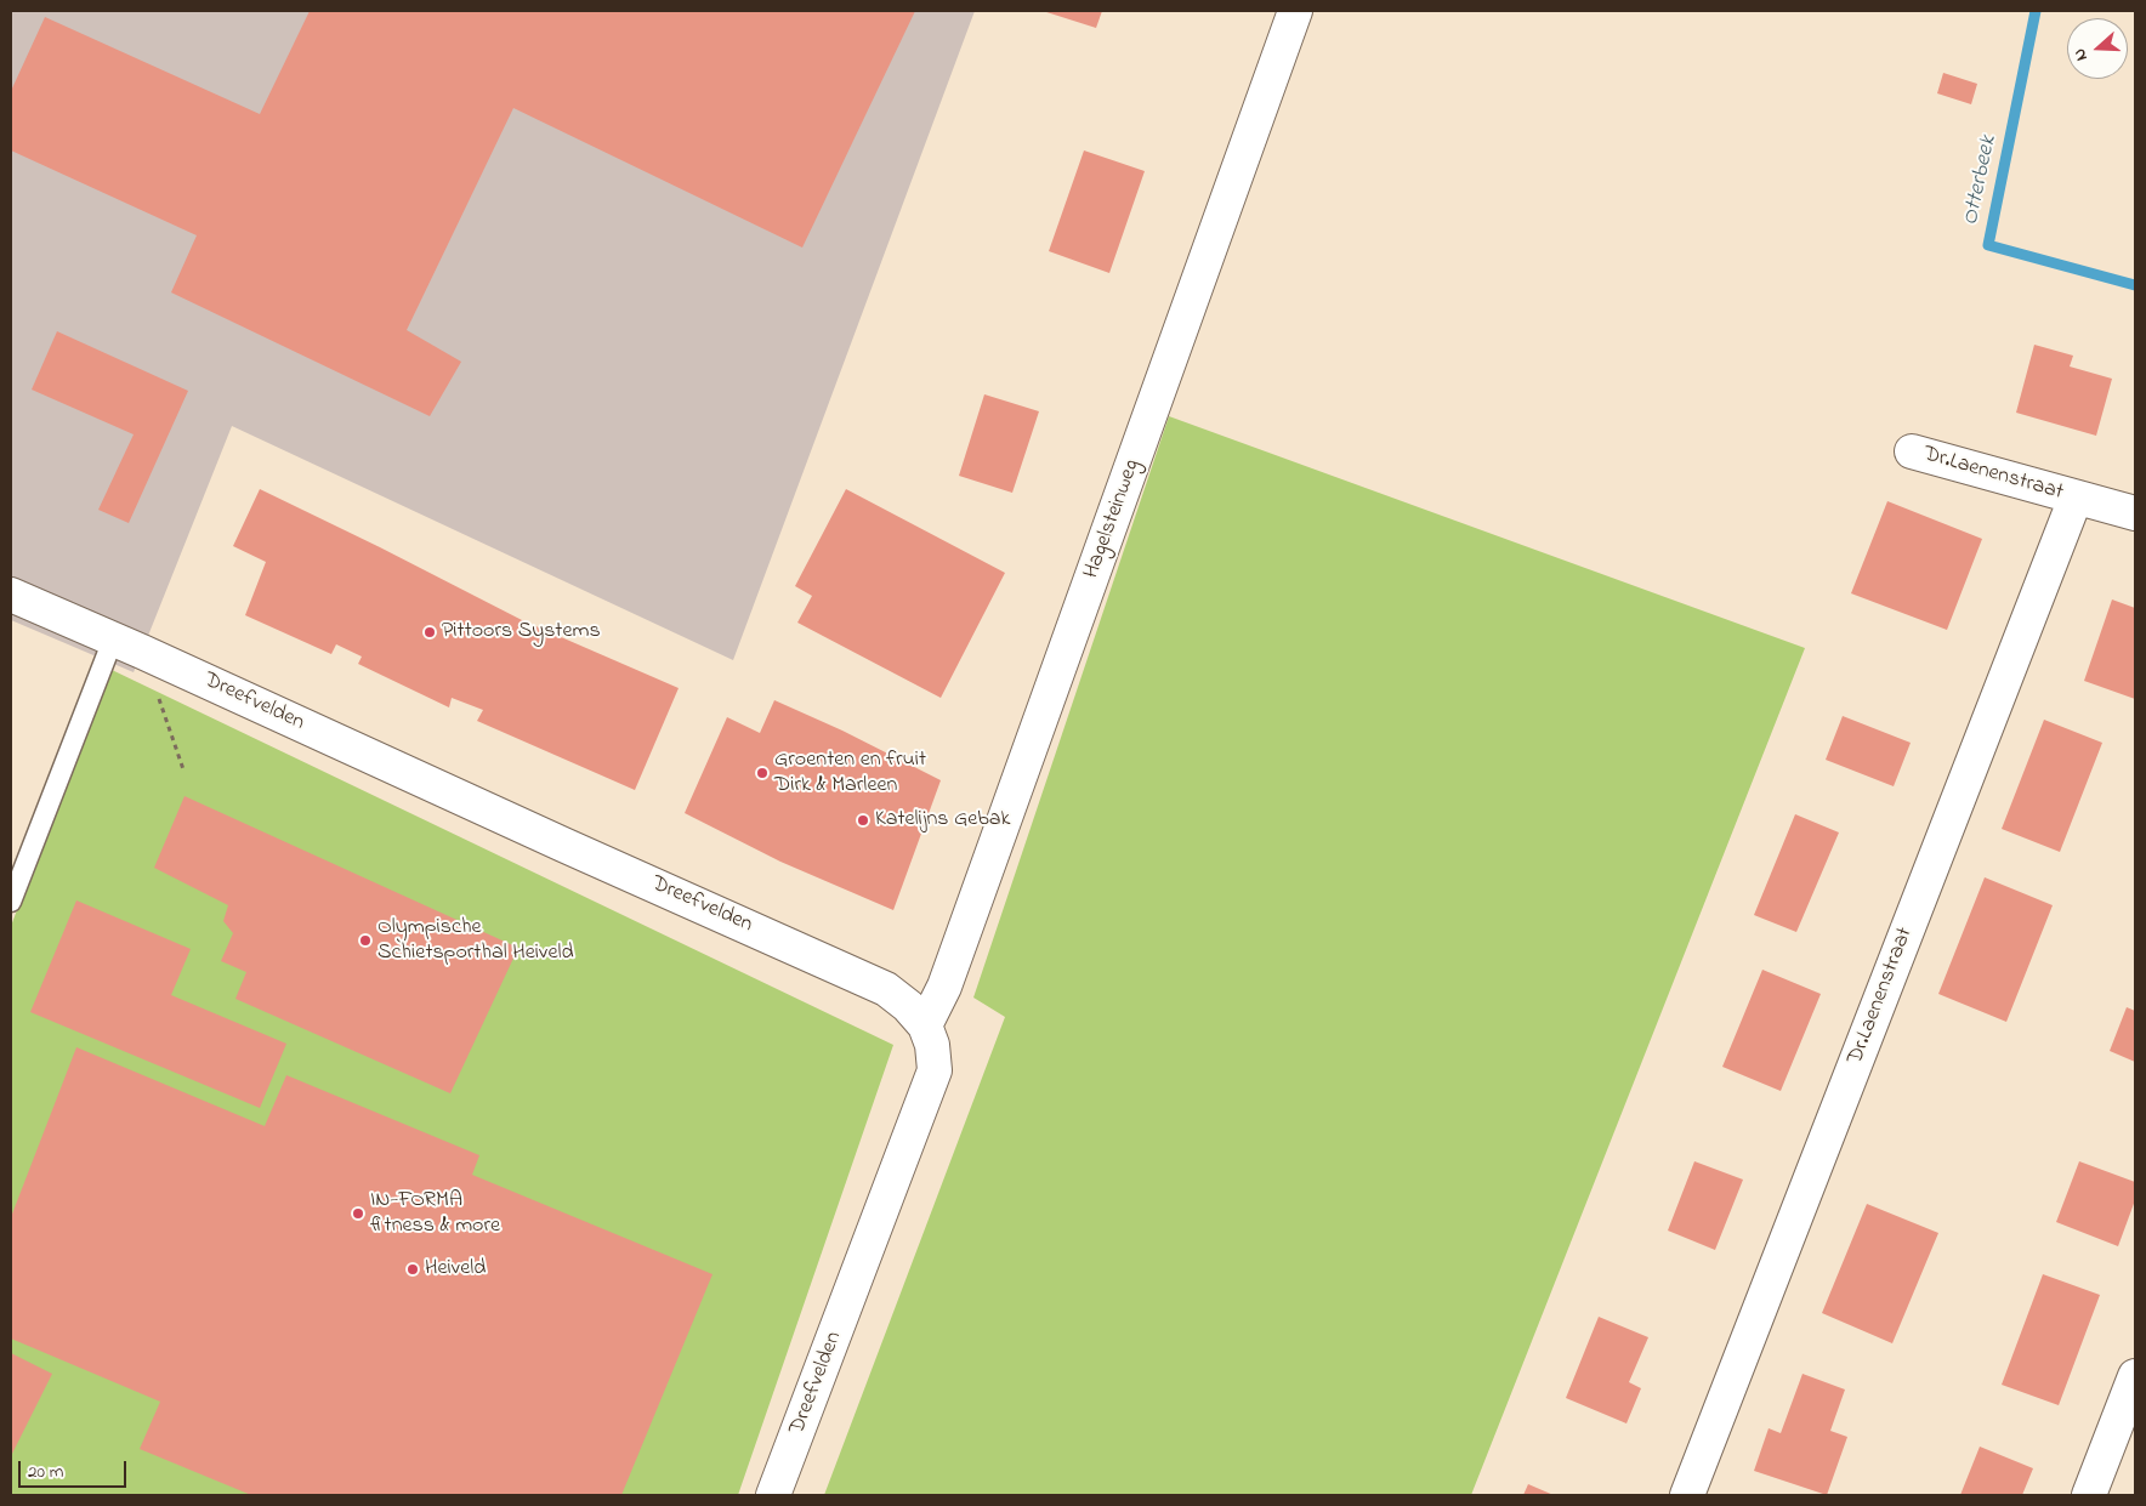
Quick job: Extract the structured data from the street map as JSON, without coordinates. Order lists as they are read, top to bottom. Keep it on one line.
{"streets":{"street":["Dr.Laenenstraat","Hagelsteinweg","Dreefvelden"]},"crossings":[["Hagelsteinweg","Dreefvelden"]],"water":["Otterbeek"],"places":["Pittoors Systems","Groenten en fruit Dirk & Marleen","Katelijns Gebak","Olympische Schietsporthal Heiveld","IN-FORMA fitness & more","Heiveld"],"scale_bar":"20 m","north":"left"}
